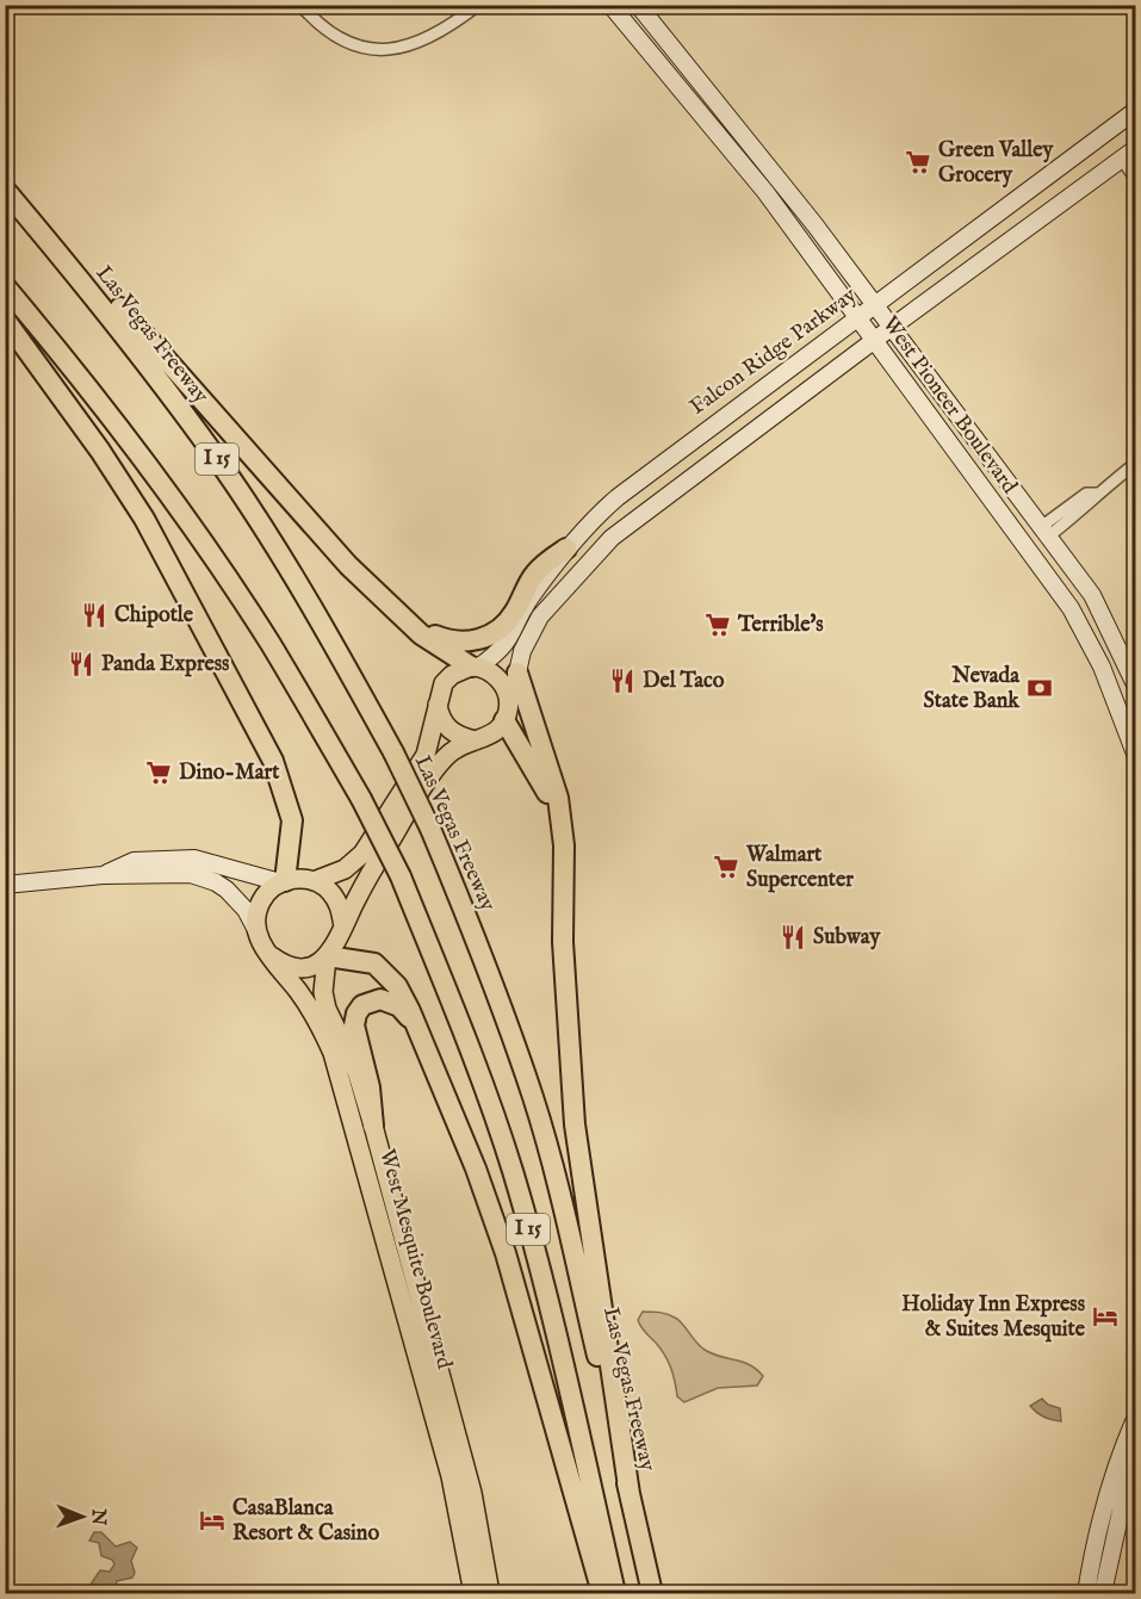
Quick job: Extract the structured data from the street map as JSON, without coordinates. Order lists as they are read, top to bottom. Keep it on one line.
{"streets":{"highway":["Las Vegas Freeway","I 15"],"main road":["Falcon Ridge Parkway","West Pioneer Boulevard","West Mesquite Boulevard"]},"crossings":[["Falcon Ridge Parkway","West Pioneer Boulevard"],["Falcon Ridge Parkway","West Mesquite Boulevard"]],"places":{"supermarket":["Green Valley Grocery","Terrible's","Dino-Mart","Walmart Supercenter"],"restaurant":["Chipotle","Panda Express","Del Taco","Subway"],"bank":["Nevada State Bank"],"hotel":["Holiday Inn Express & Suites Mesquite","CasaBlanca Resort & Casino"]},"north":"right"}
